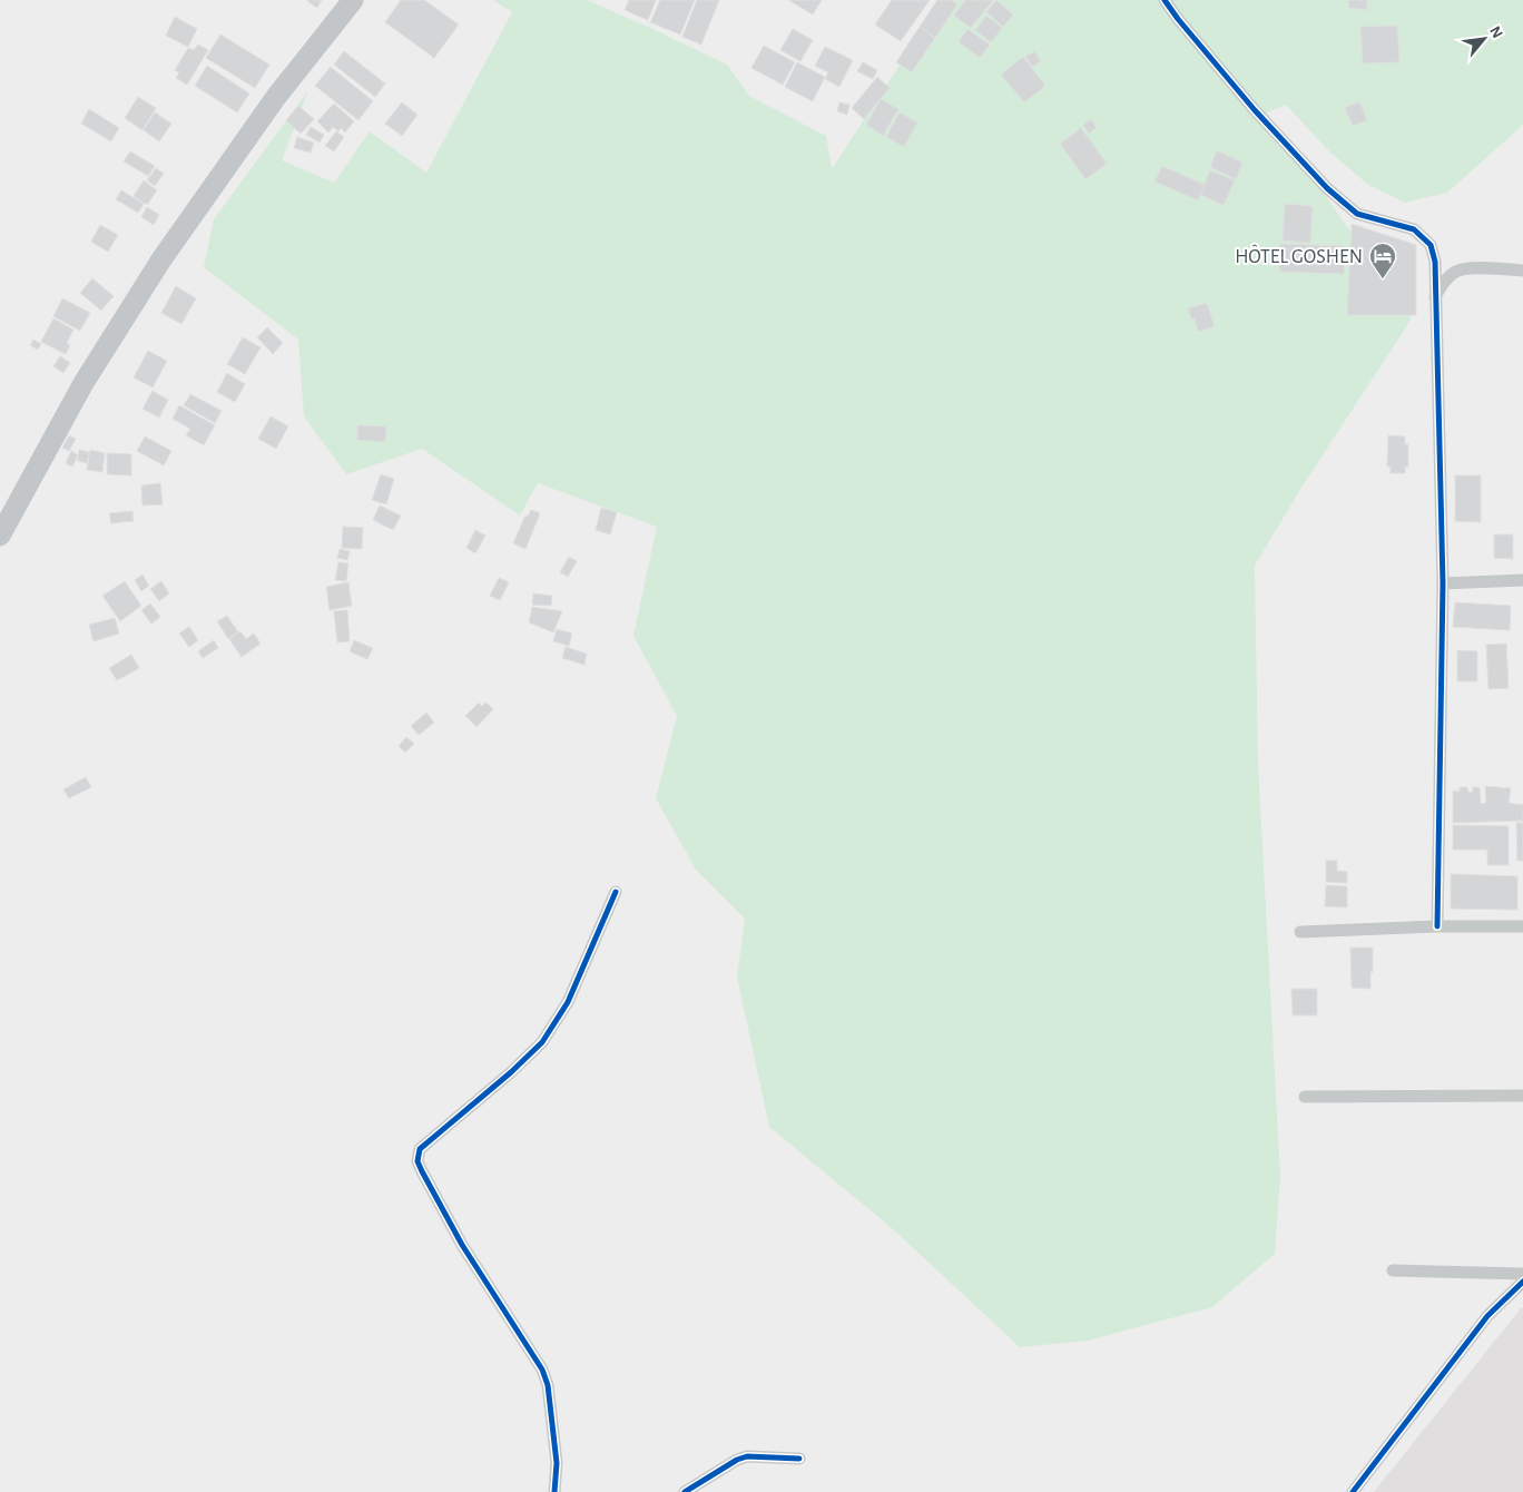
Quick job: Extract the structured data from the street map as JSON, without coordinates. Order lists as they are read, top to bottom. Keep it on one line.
{"places":{"hotel":["HÔTEL GOSHEN"]},"north":"top right"}
